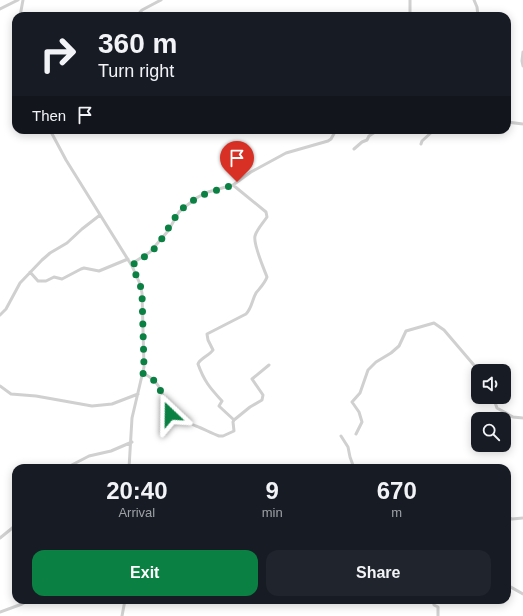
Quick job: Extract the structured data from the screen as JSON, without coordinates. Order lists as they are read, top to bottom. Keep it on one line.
{"page":{"turn":["360 m","Turn right"],"then":"Then","eta":["20:40","Arrival","9","min","670","m"],"buttons":["Exit","Share"]}}
